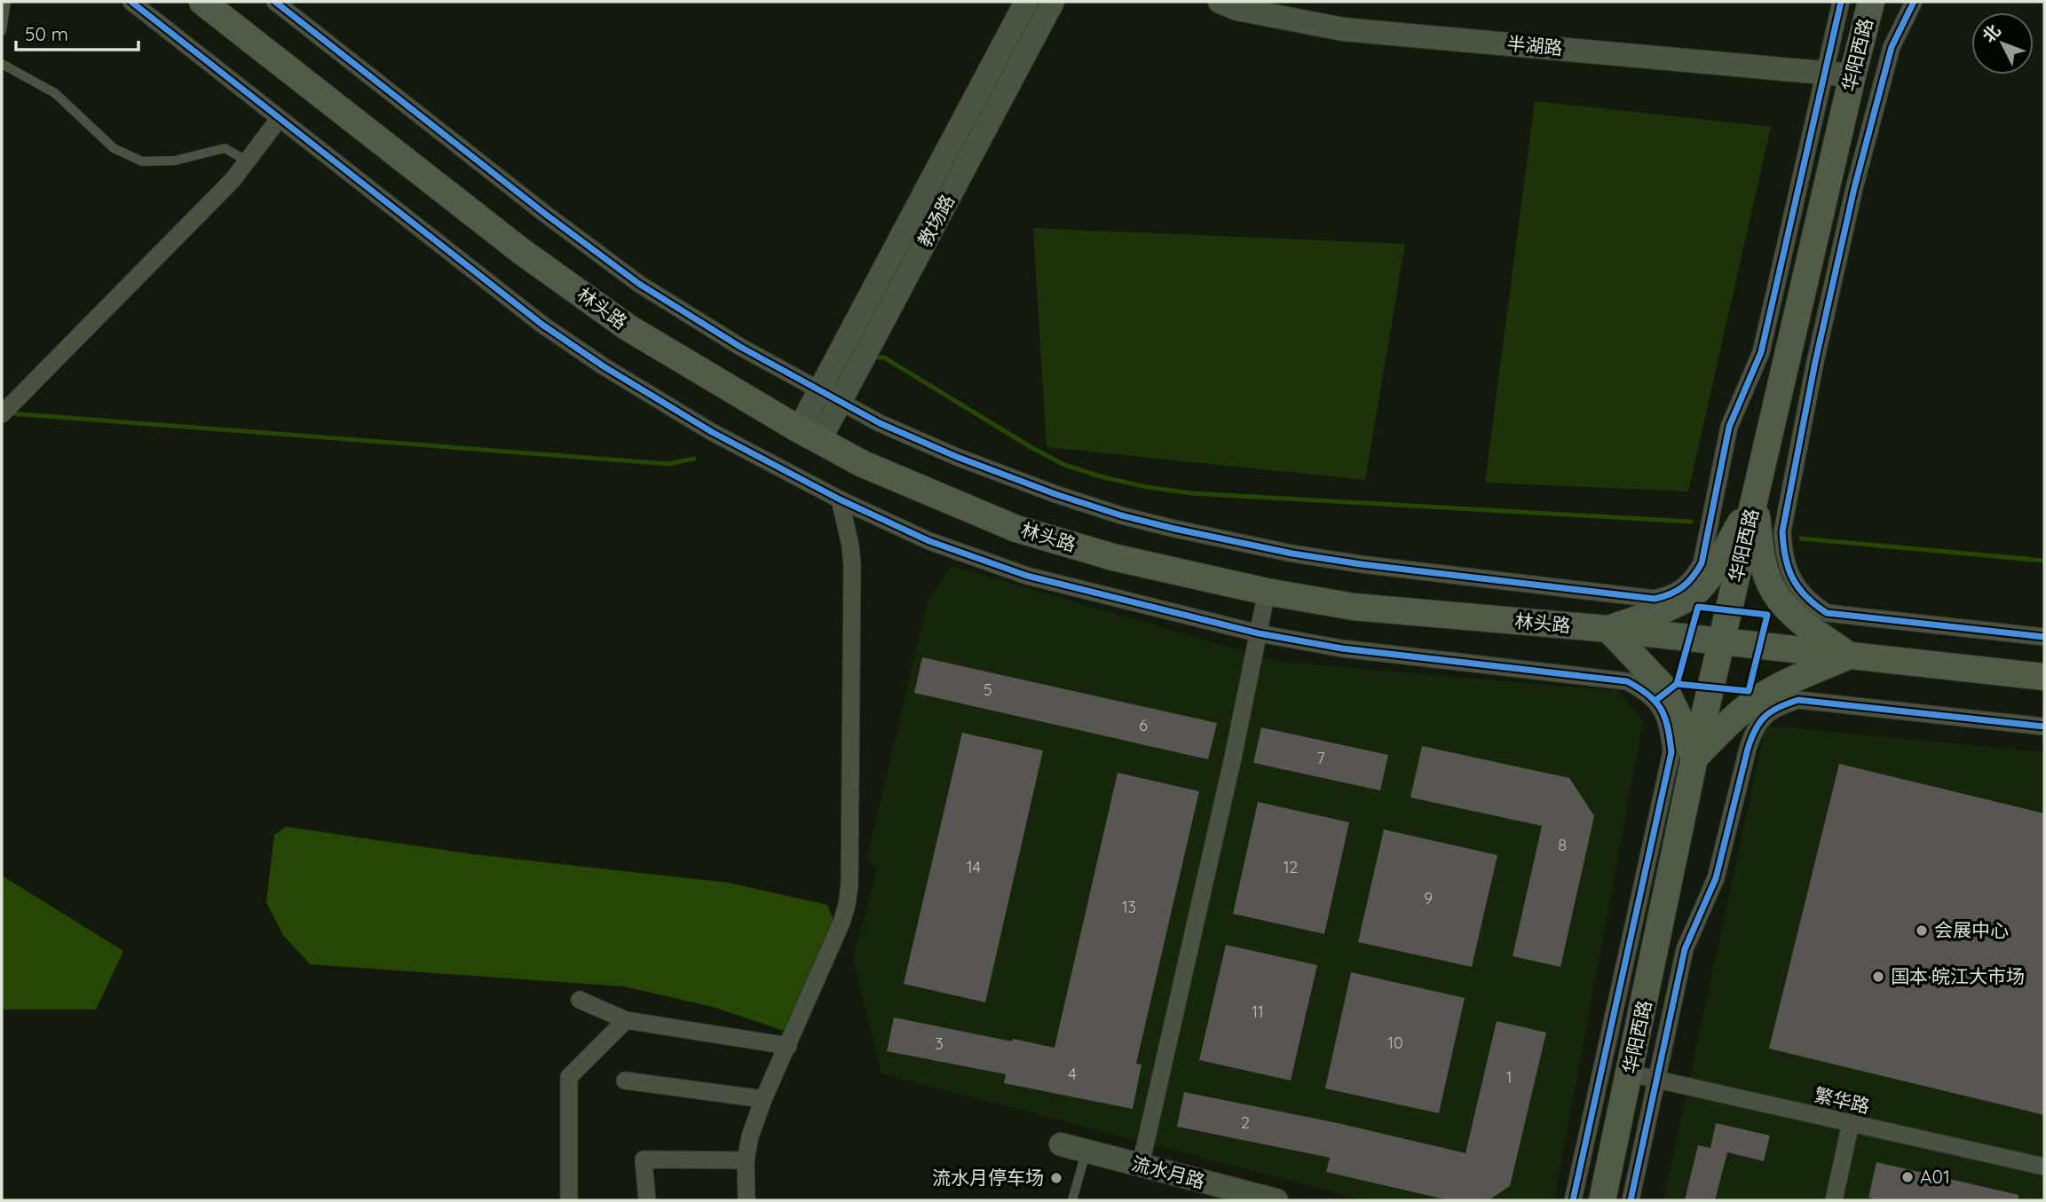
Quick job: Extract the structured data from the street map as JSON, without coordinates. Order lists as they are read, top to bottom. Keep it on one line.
{"streets":{"main road":["半湖路","华阳西路","教场路","林头路","流水月路"],"street":["繁华路"]},"crossings":[["半湖路","华阳西路"],["华阳西路","林头路"],["华阳西路","繁华路"],["教场路","林头路"]],"places":["会展中心","国本·皖江大市场","A01","流水月停车场"],"house_numbers":["5","6","7","8","14","12","9","13","11","10","3","4","1","2"],"scale_bar":"50 m","north":"top left"}
